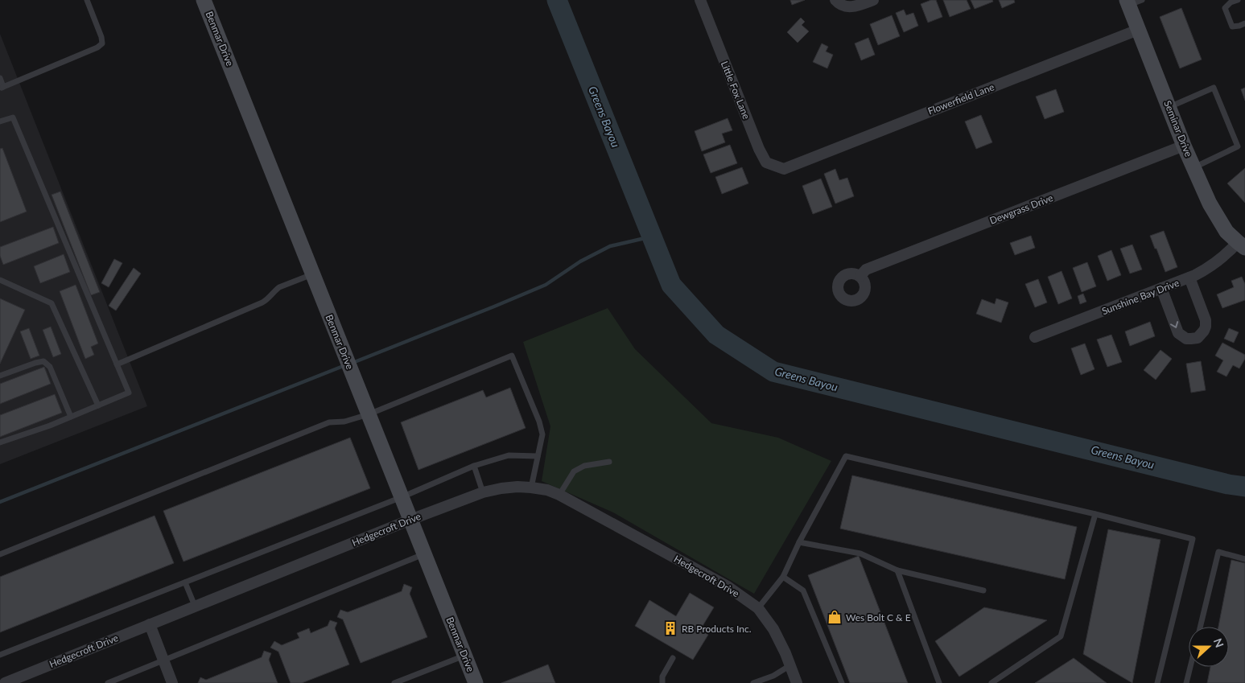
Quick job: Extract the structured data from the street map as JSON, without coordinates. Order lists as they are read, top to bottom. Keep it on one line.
{"streets":{"street":["Benmar Drive","Little Fox Lane","Flowerfield Lane","Seminar Drive","Dewgrass Drive","Sunshine Bay Drive","Hedgecroft Drive"]},"crossings":[["Benmar Drive","Hedgecroft Drive"],["Little Fox Lane","Flowerfield Lane"],["Flowerfield Lane","Seminar Drive"],["Seminar Drive","Dewgrass Drive"],["Seminar Drive","Sunshine Bay Drive"]],"water":["Greens Bayou"],"places":{"shop":["Wes Bolt C & E"],"building":["RB Products Inc."]},"north":"right"}
